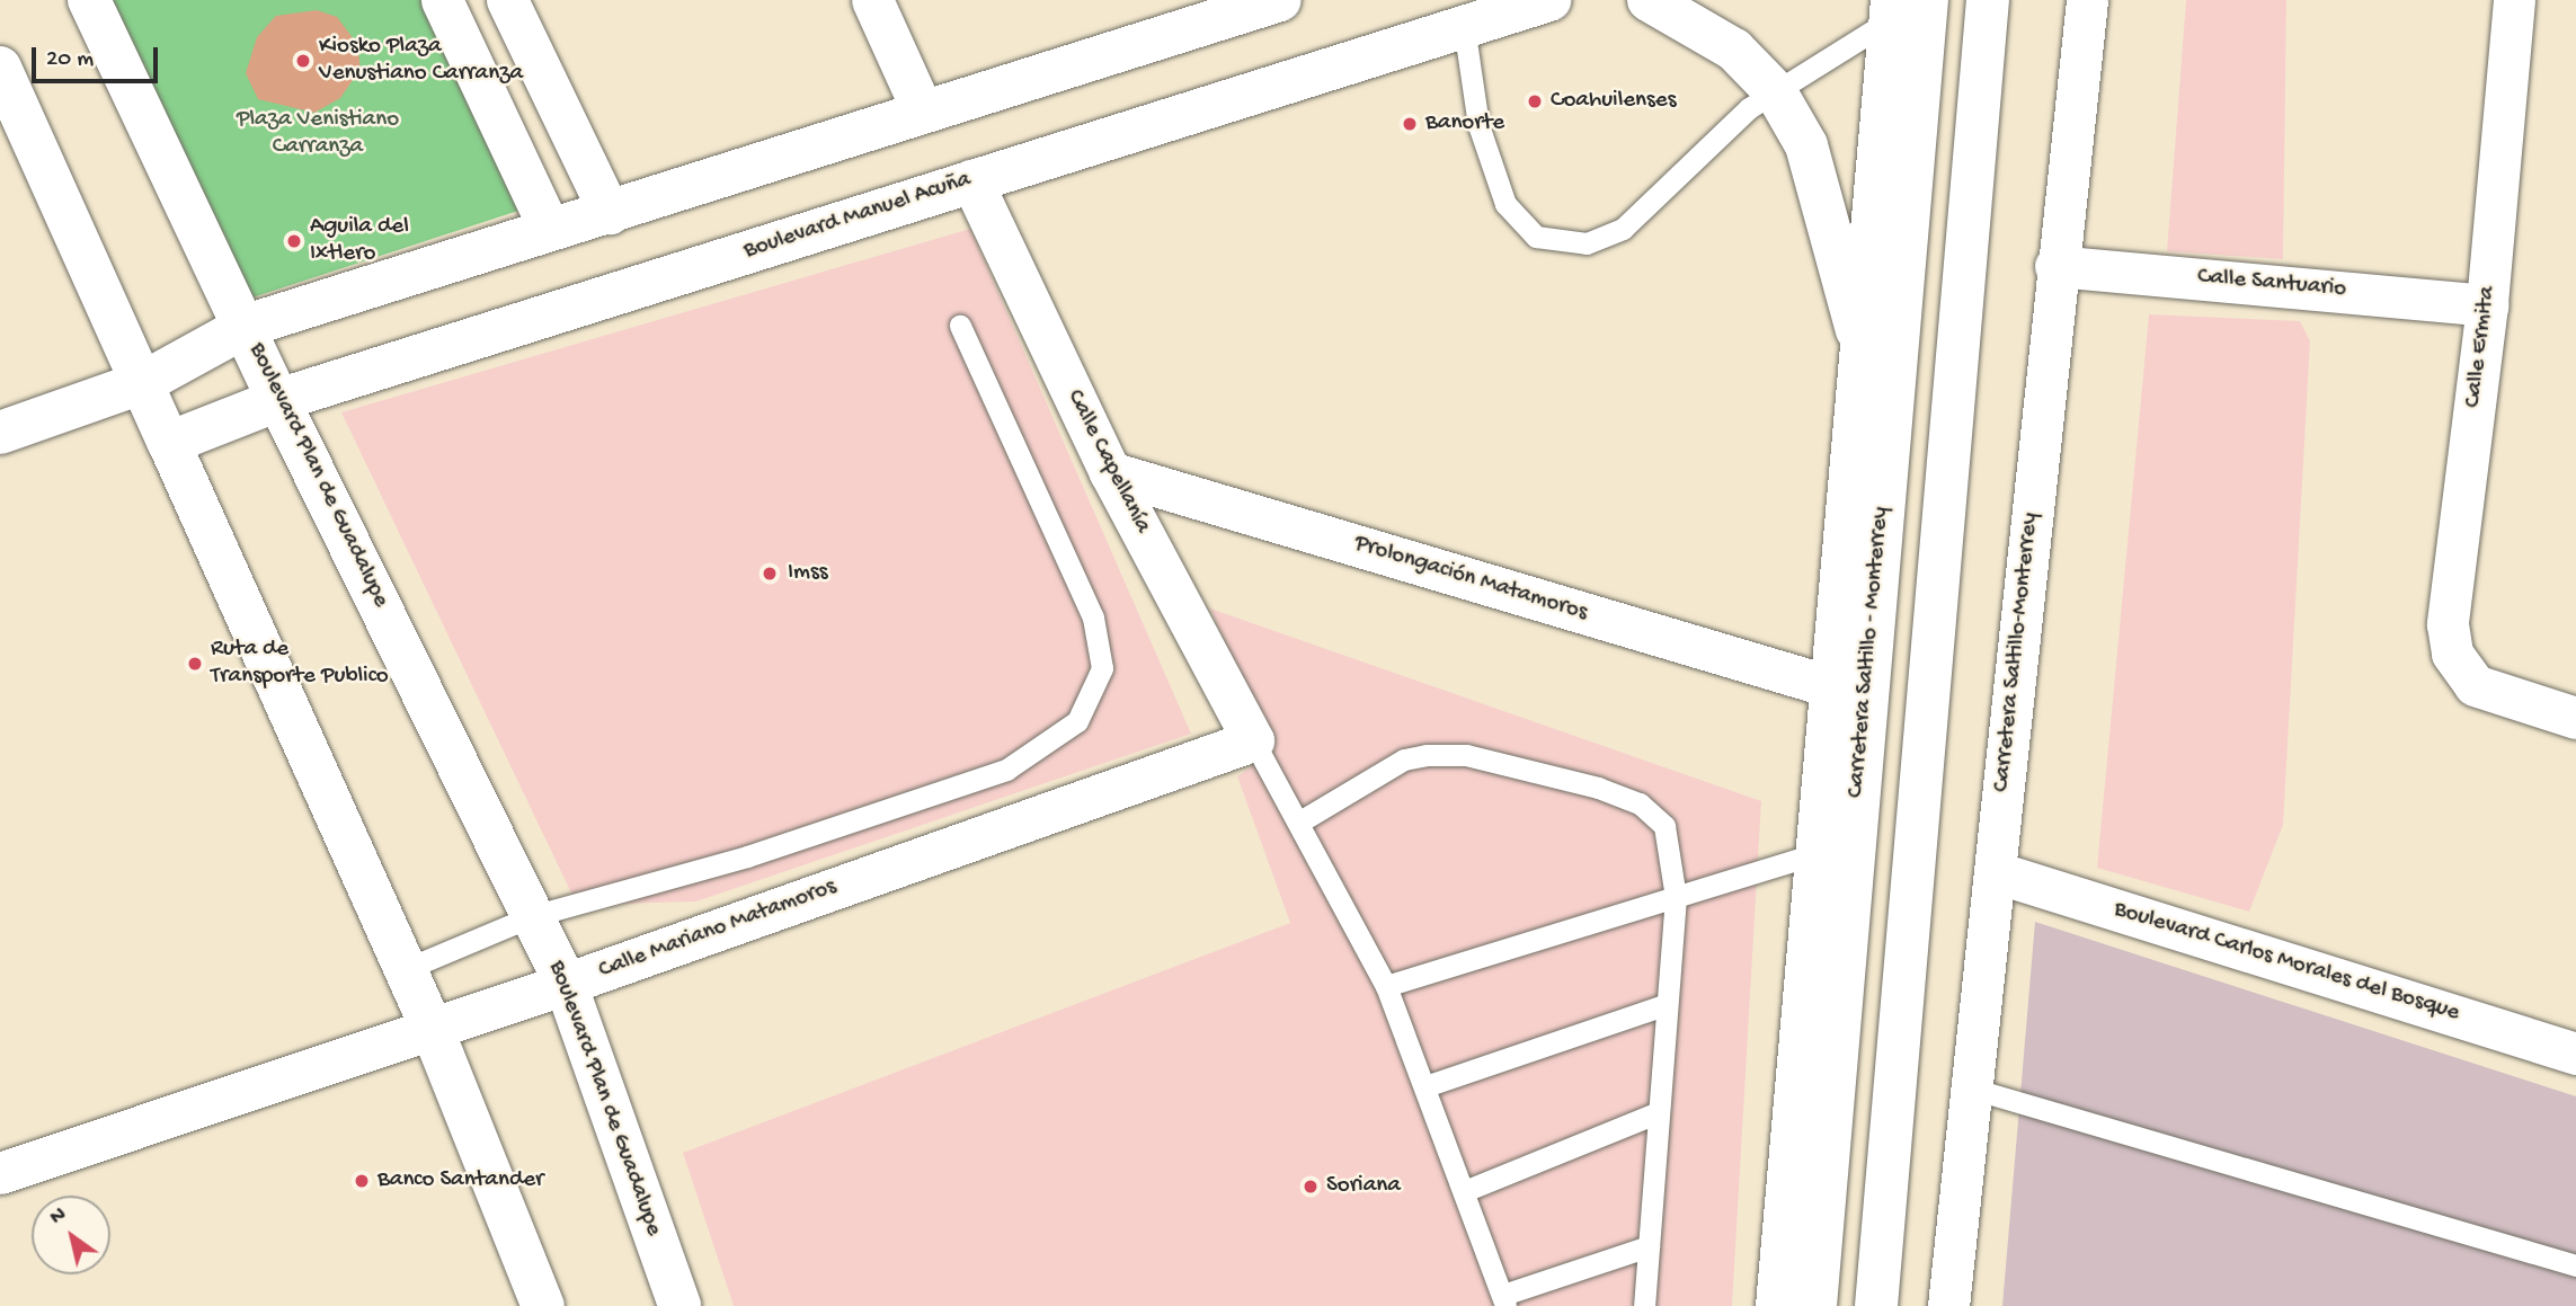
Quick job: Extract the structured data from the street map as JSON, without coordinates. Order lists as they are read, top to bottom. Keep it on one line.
{"streets":{"main road":["Boulevard Manuel Acuña","Boulevard Plan de Guadalupe","Carretera Saltillo - Monterrey"],"street":["Calle Santuario","Calle Ermita","Calle Capellanía","Prolongación Matamoros","Carretera Saltillo-Monterrey","Calle Mariano Matamoros","Boulevard Carlos Morales del Bosque"]},"crossings":[["Boulevard Manuel Acuña","Calle Capellanía"],["Boulevard Manuel Acuña","Boulevard Plan de Guadalupe"],["Calle Santuario","Calle Ermita"],["Calle Santuario","Carretera Saltillo-Monterrey"],["Calle Capellanía","Prolongación Matamoros"],["Calle Capellanía","Calle Mariano Matamoros"],["Boulevard Plan de Guadalupe","Calle Mariano Matamoros"],["Carretera Saltillo-Monterrey","Boulevard Carlos Morales del Bosque"]],"parks":["Plaza Venistiano Carranza"],"places":["Kiosko Plaza Venustiano Carranza","Coahuilenses","Banorte","Aguila del Ixtlero","Imss","Ruta de Transporte Publico","Banco Santander","Soriana"],"scale_bar":"20 m","north":"top left"}
